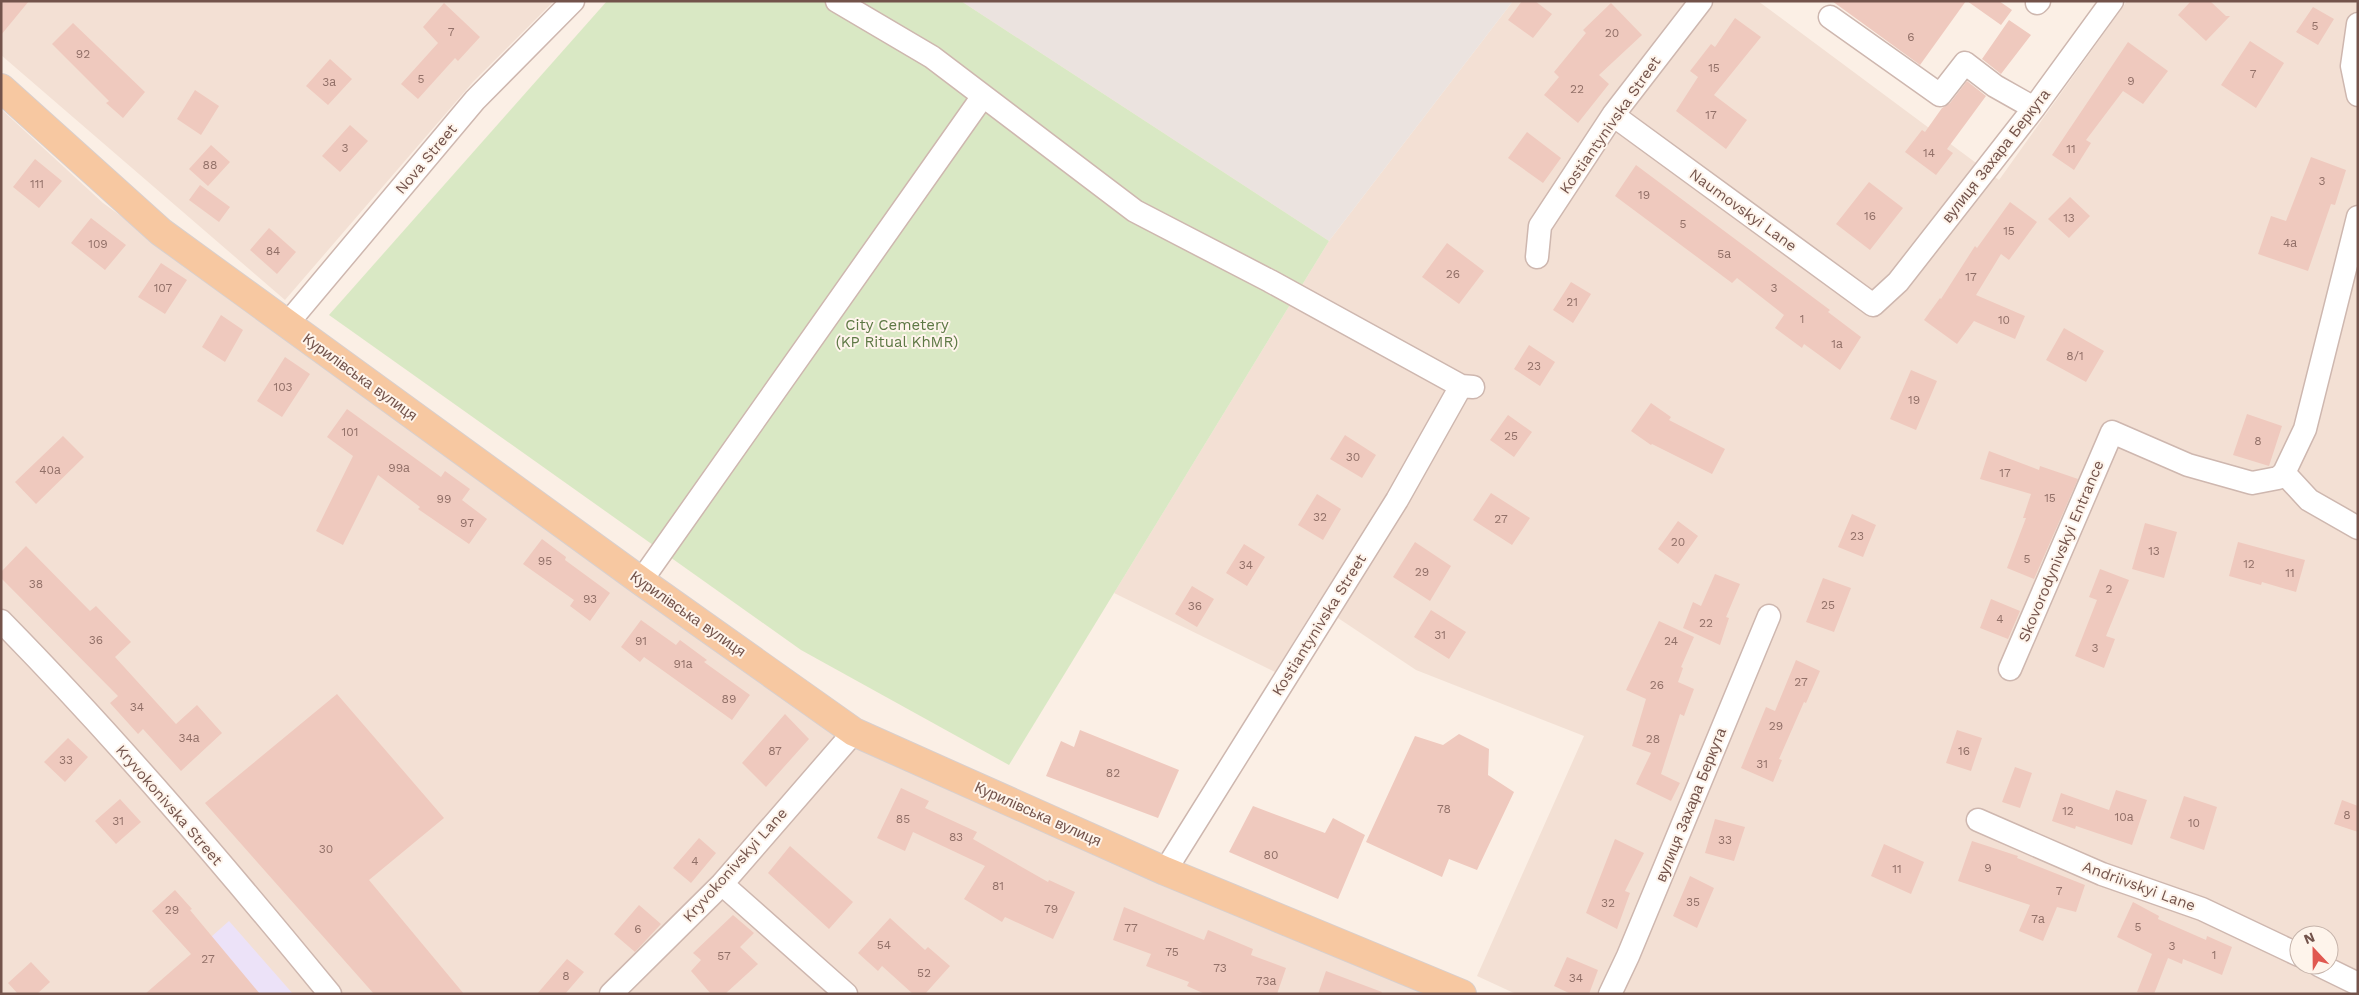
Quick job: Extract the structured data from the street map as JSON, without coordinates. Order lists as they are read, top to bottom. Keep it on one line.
{"streets":{"main road":["Курилівська вулиця"],"street":["Kostiantynivska Street","вулиця Захара Беркута","Nova Street","Naumovskyi Lane","Skovorodynivskyi Entrance","Kryvokonivska Street","Kryvokonivskyi Lane","Andriivskyi Lane"]},"crossings":[["Kostiantynivska Street","Naumovskyi Lane"],["Kostiantynivska Street","Курилівська вулиця"],["вулиця Захара Беркута","Naumovskyi Lane"],["Nova Street","Курилівська вулиця"],["Курилівська вулиця","Kryvokonivskyi Lane"]],"parks":["City Cemetery (KP Ritual KhMR)"],"house_numbers":["5","7","20","6","92","15","7","5","9","3а","22","17","3","11","14","88","3","111","19","16","13","5","15","4а","109","84","5а","26","17","107","3","21","1","10","1а","8/1","23","103","19","101","25","8","30","99а","40а","17","15","99","32","27","97","23","20","13","5","95","12","34","29","11","38","2","93","25","36","4","22","31","36","91","24","3","91а","27","26","89","34","29","34а","28","87","16","33","31","82","78","12","8","10а","85","31","10","83","33","30","80","4","9","11","81","7","35","32","79","29","7а","5","77","6","54","3","75","1","57","27","73","52","8","34","73а"],"north":"top"}
